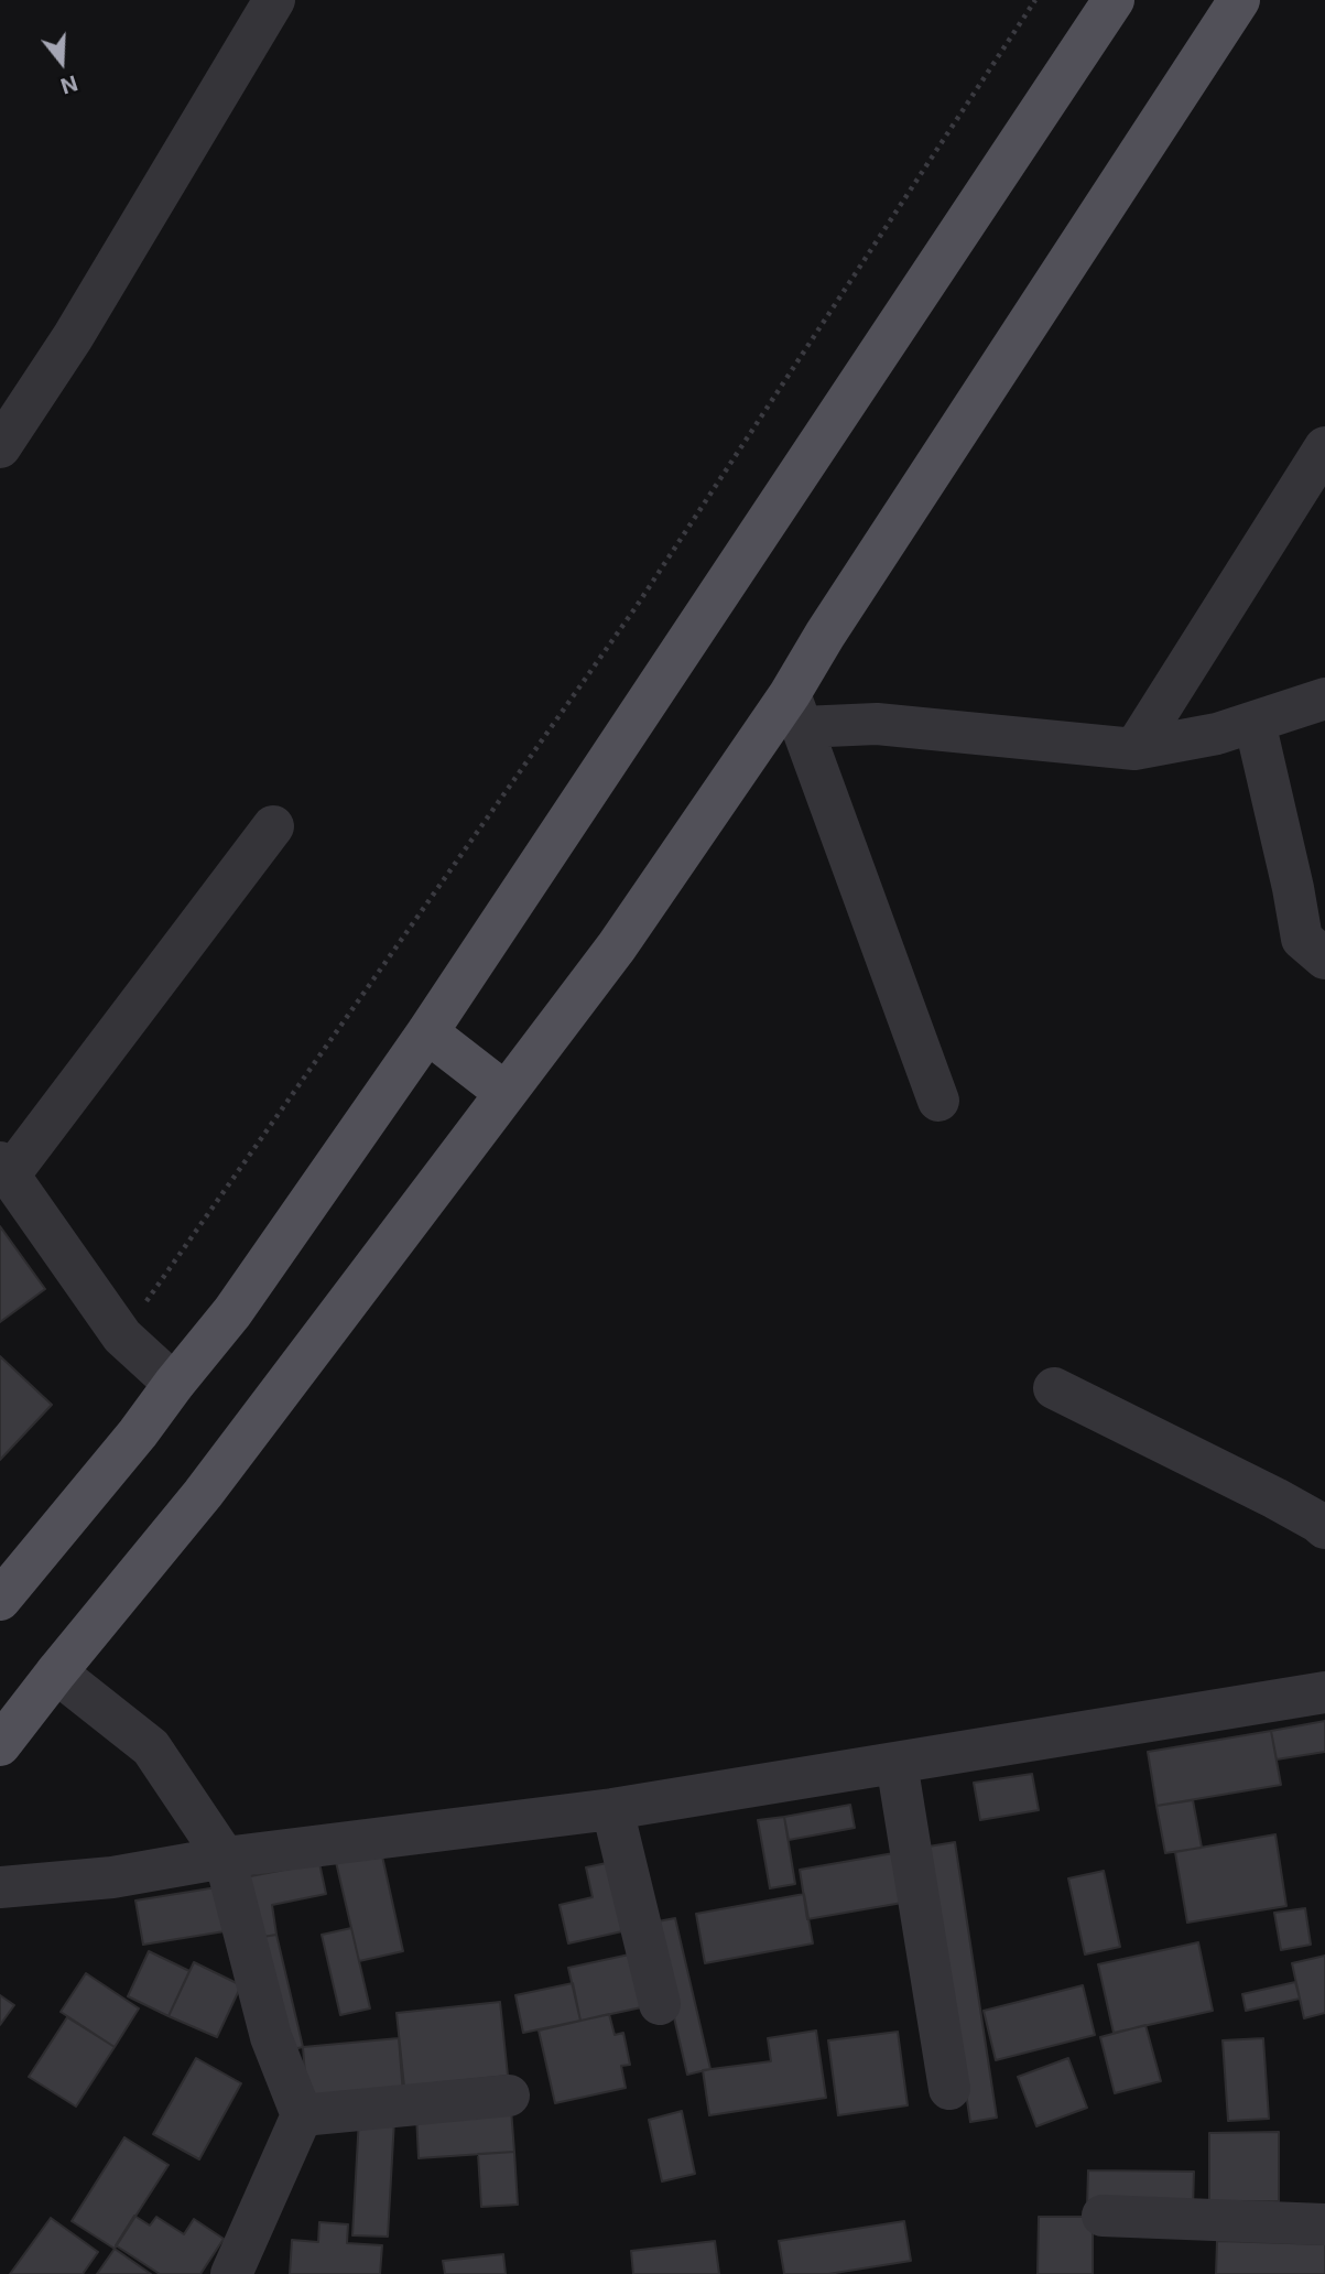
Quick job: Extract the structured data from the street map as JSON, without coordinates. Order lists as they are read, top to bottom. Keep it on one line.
{"north":"bottom"}
